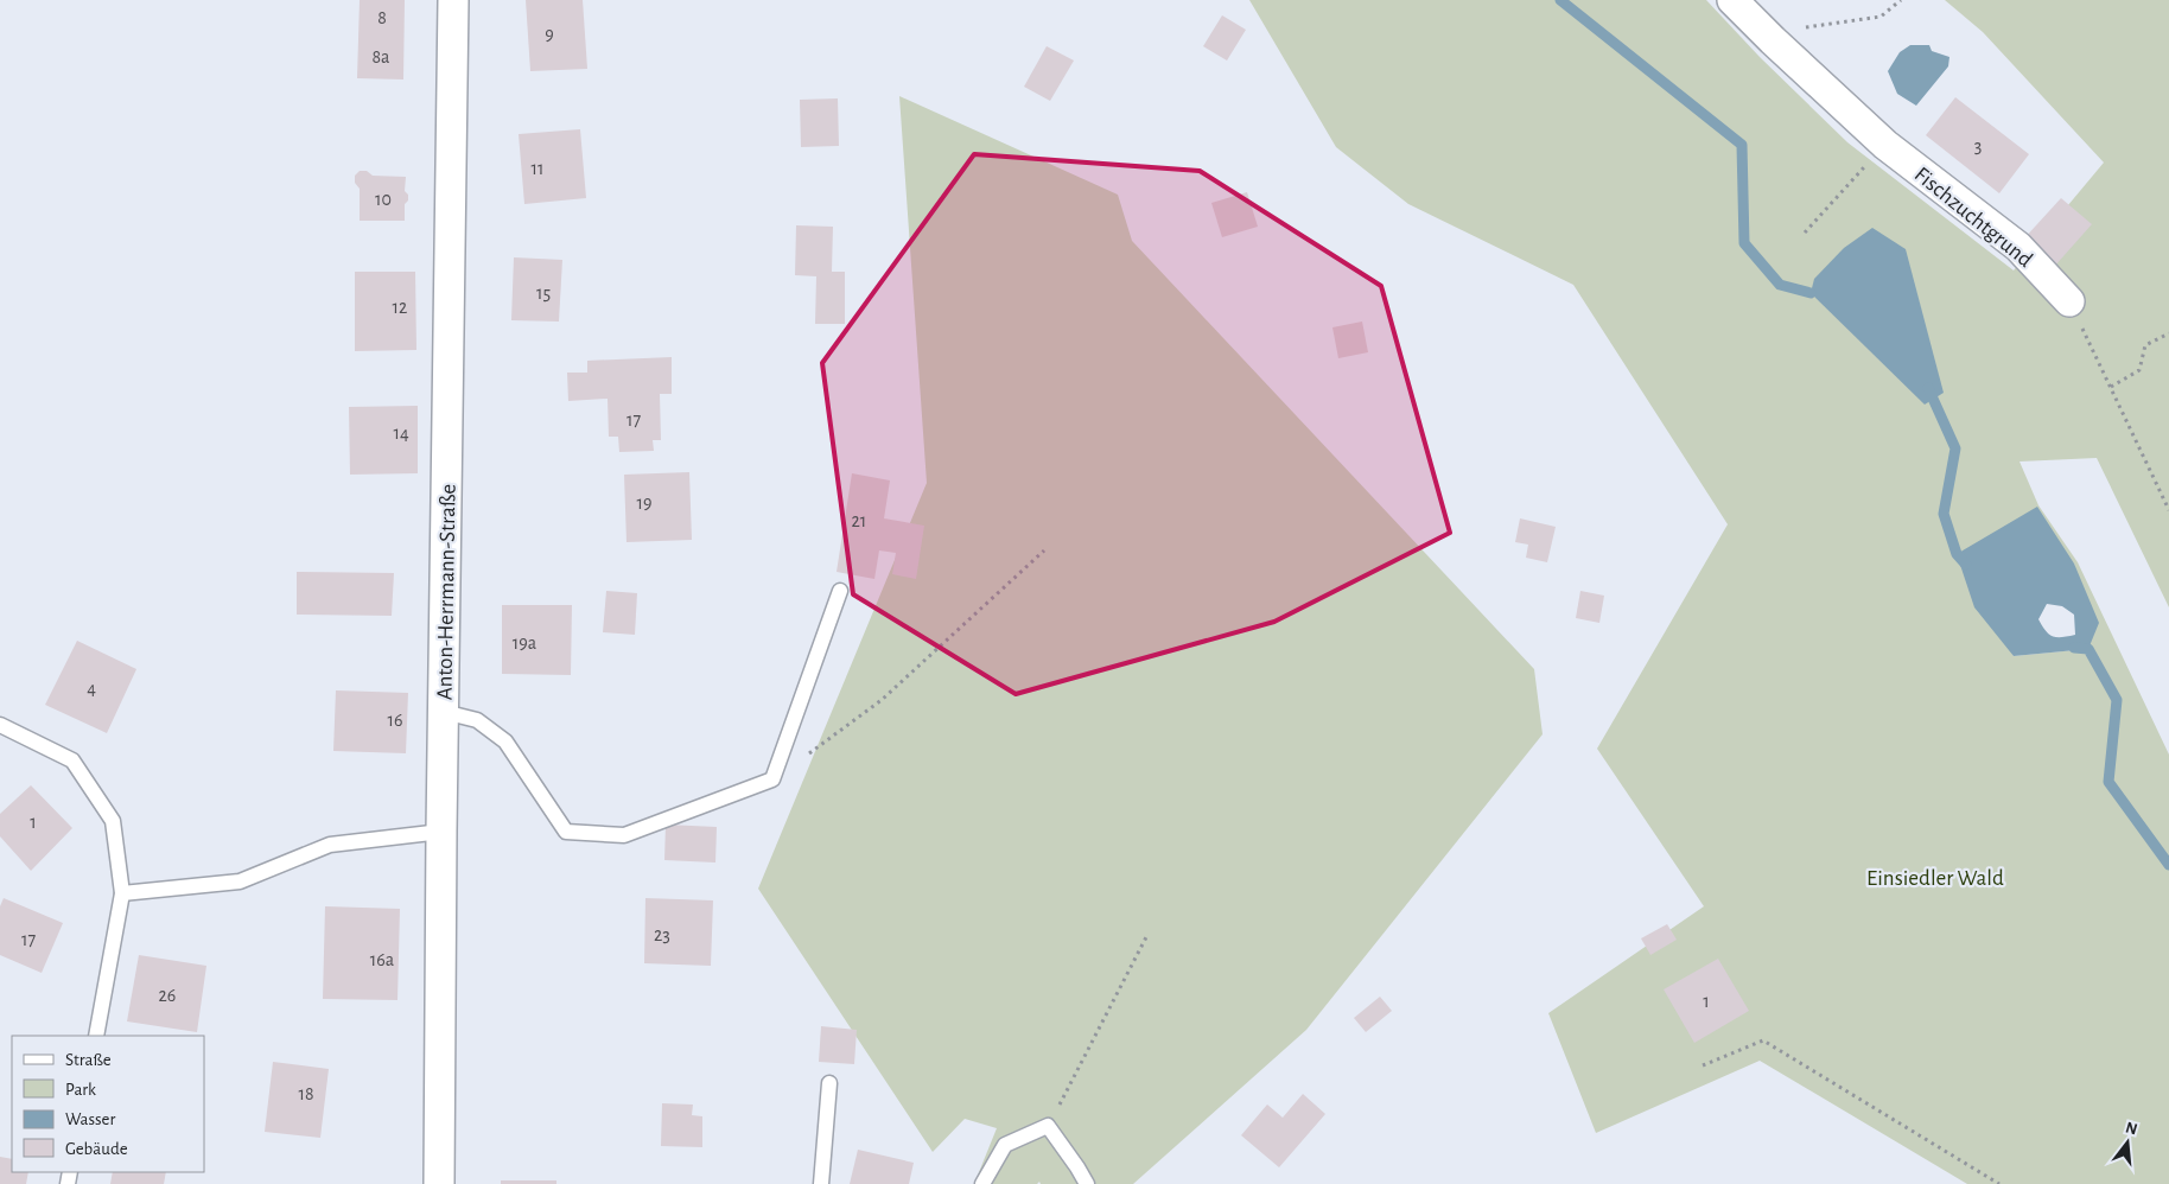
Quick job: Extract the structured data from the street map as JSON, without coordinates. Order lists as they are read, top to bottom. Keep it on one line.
{"streets":{"street":["Fischzuchtgrund","Anton-Herrmann-Straße"]},"parks":["Einsiedler Wald"],"house_numbers":["8","9","8a","3","11","10","15","12","17","14","19","21","19a","4","16","1","23","17","16a","26","1","18"],"legend":["Straße","Park","Wasser","Gebäude"],"north":"top"}
